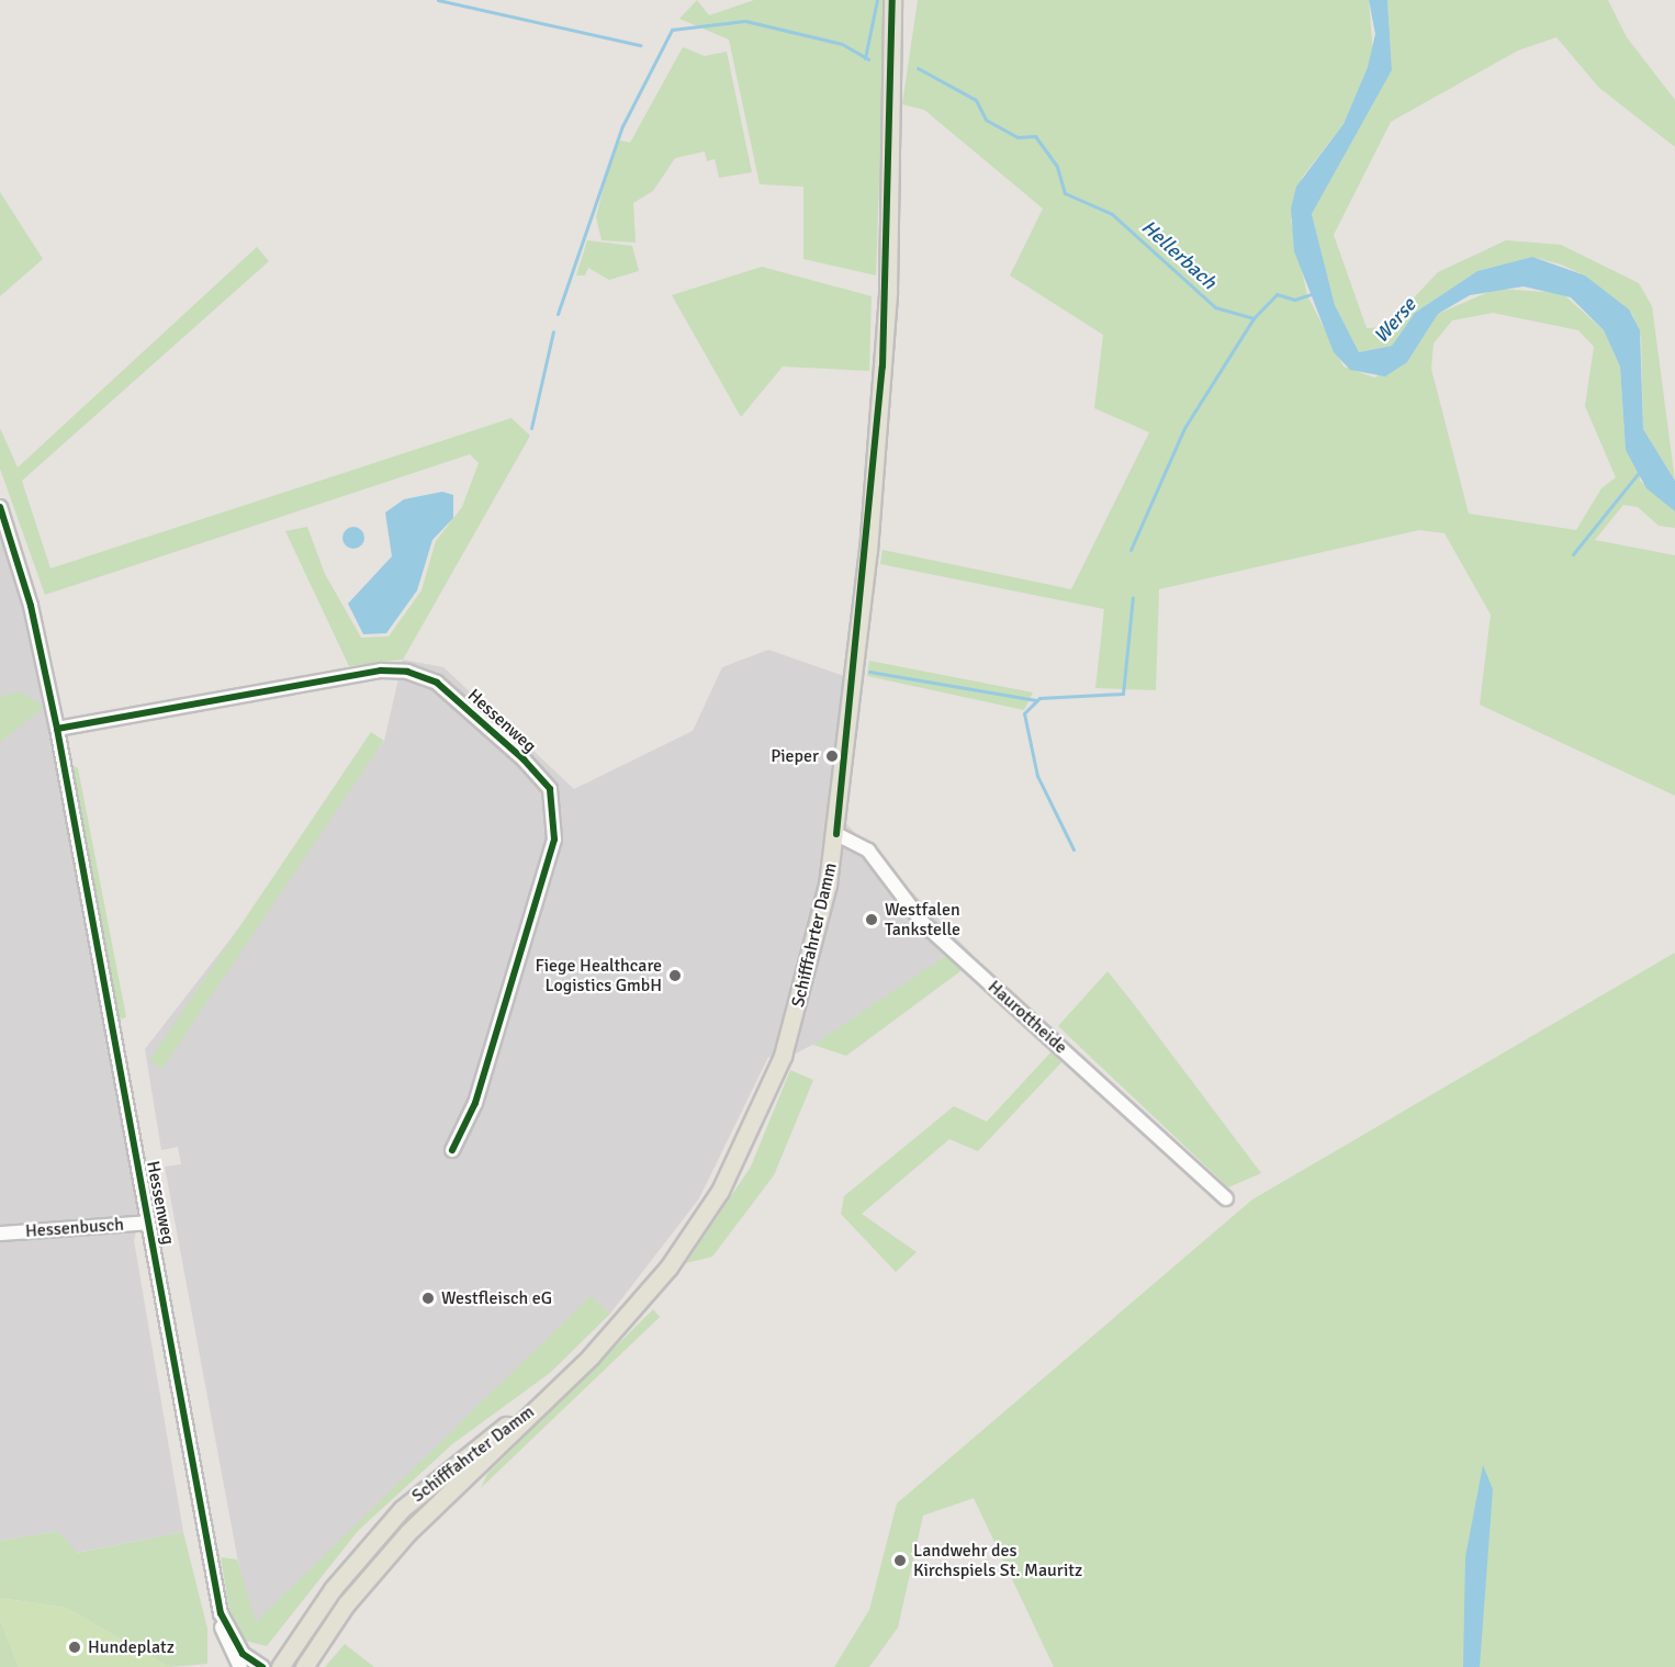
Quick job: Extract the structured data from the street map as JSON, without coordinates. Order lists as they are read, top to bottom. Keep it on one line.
{"streets":{"main road":["Schifffahrter Damm"],"street":["Hessenweg","Haurottheide","Hessenbusch"]},"crossings":[["Hessenweg","Hessenbusch"],["Schifffahrter Damm","Haurottheide"]],"water":["Hellerbach","Werse"],"places":["Pieper","Westfalen Tankstelle","Fiege Healthcare Logistics GmbH","Westfleisch eG","Landwehr des Kirchspiels St. Mauritz","Hundeplatz"]}
